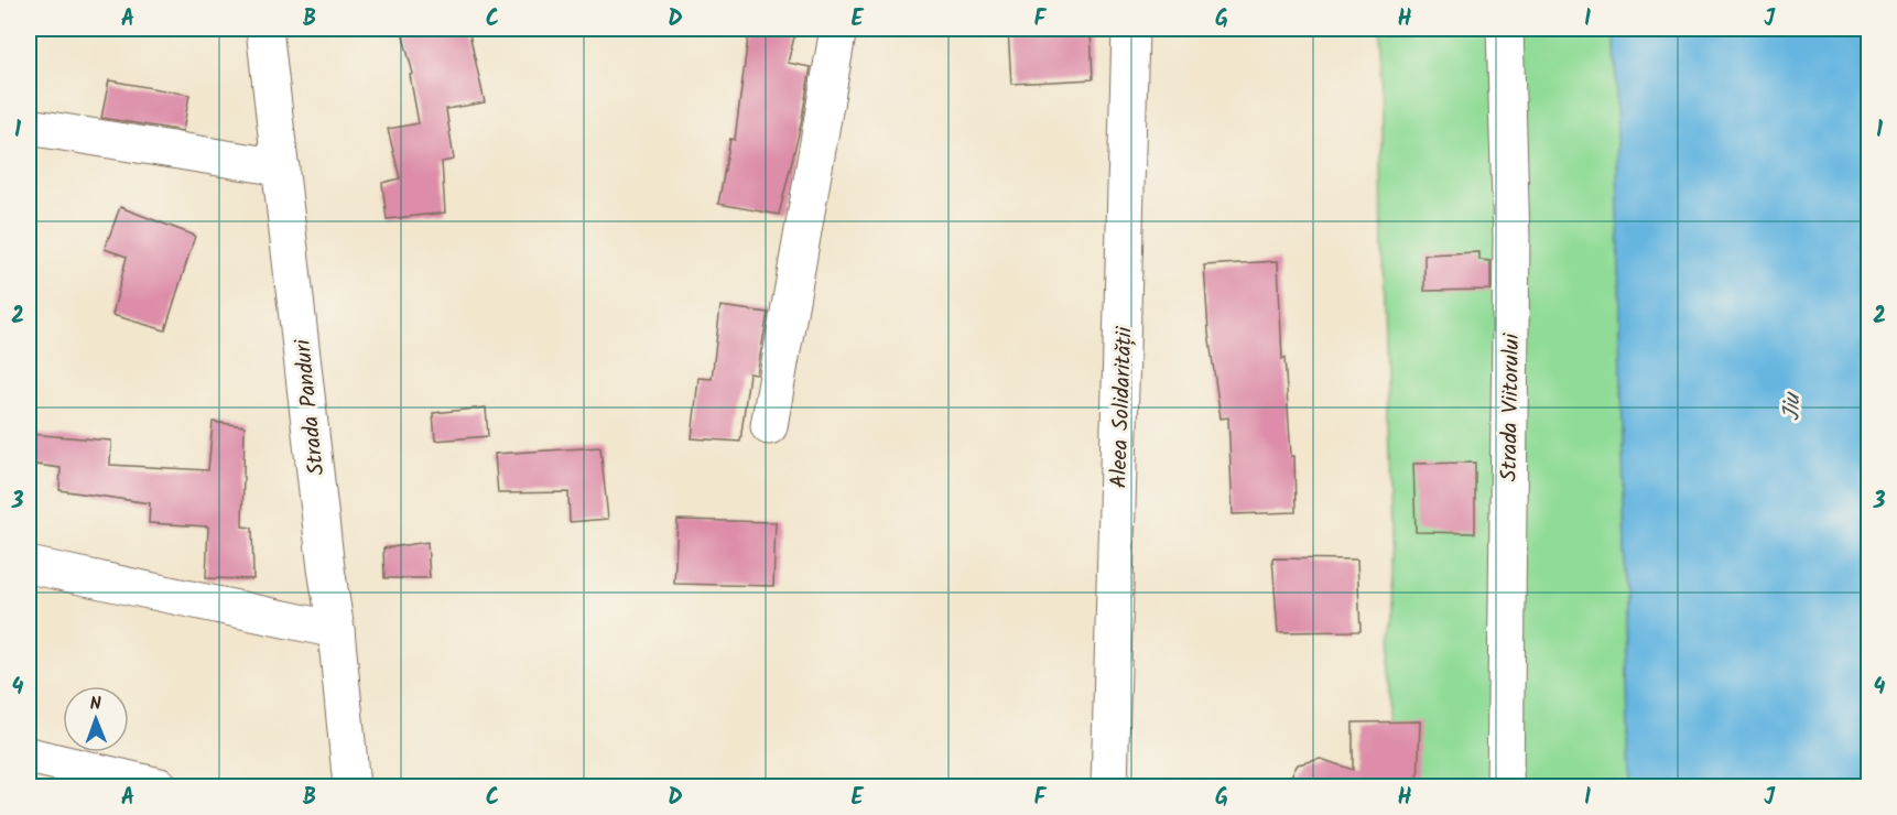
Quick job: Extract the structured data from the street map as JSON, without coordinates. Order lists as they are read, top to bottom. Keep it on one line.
{"streets":{"street":["Strada Panduri","Aleea Solidarității","Strada Viitorului"]},"water":["Jiu"],"north":"top","grid":{"columns":["A","B","C","D","E","F","G","H","I","J"],"rows":["1","2","3","4"]}}
